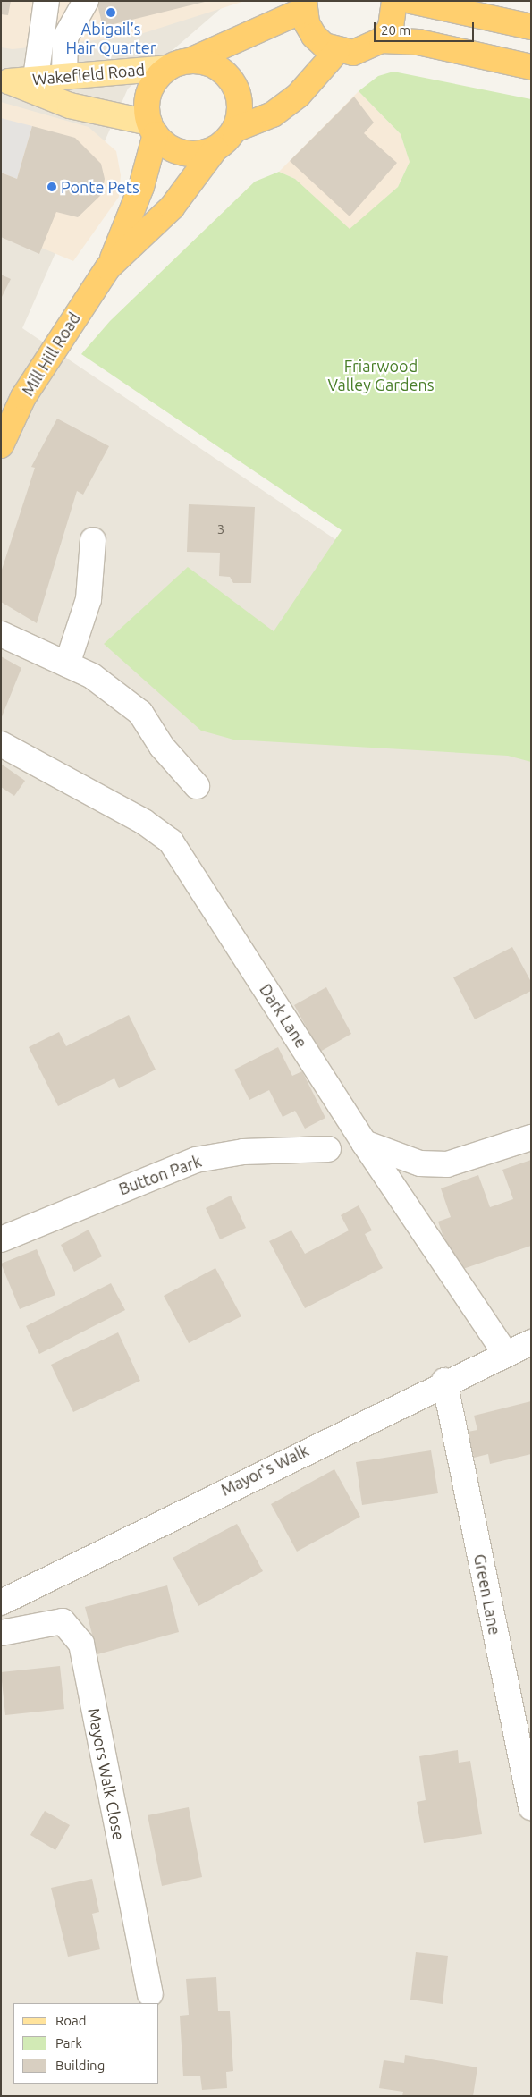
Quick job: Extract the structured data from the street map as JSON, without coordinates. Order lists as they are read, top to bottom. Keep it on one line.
{"streets":{"highway":["Mill Hill Road"],"main road":["Wakefield Road"],"street":["Dark Lane","Button Park","Mayor's Walk","Green Lane","Mayors Walk Close"]},"crossings":[["Wakefield Road","Mill Hill Road"],["Dark Lane","Mayor's Walk"],["Mayor's Walk","Green Lane"]],"parks":["Friarwood Valley Gardens"],"places":["Abigail’s Hair Quarter","Ponte Pets"],"house_numbers":["3"],"legend":["Road","Park","Building"],"scale_bar":"20 m"}
